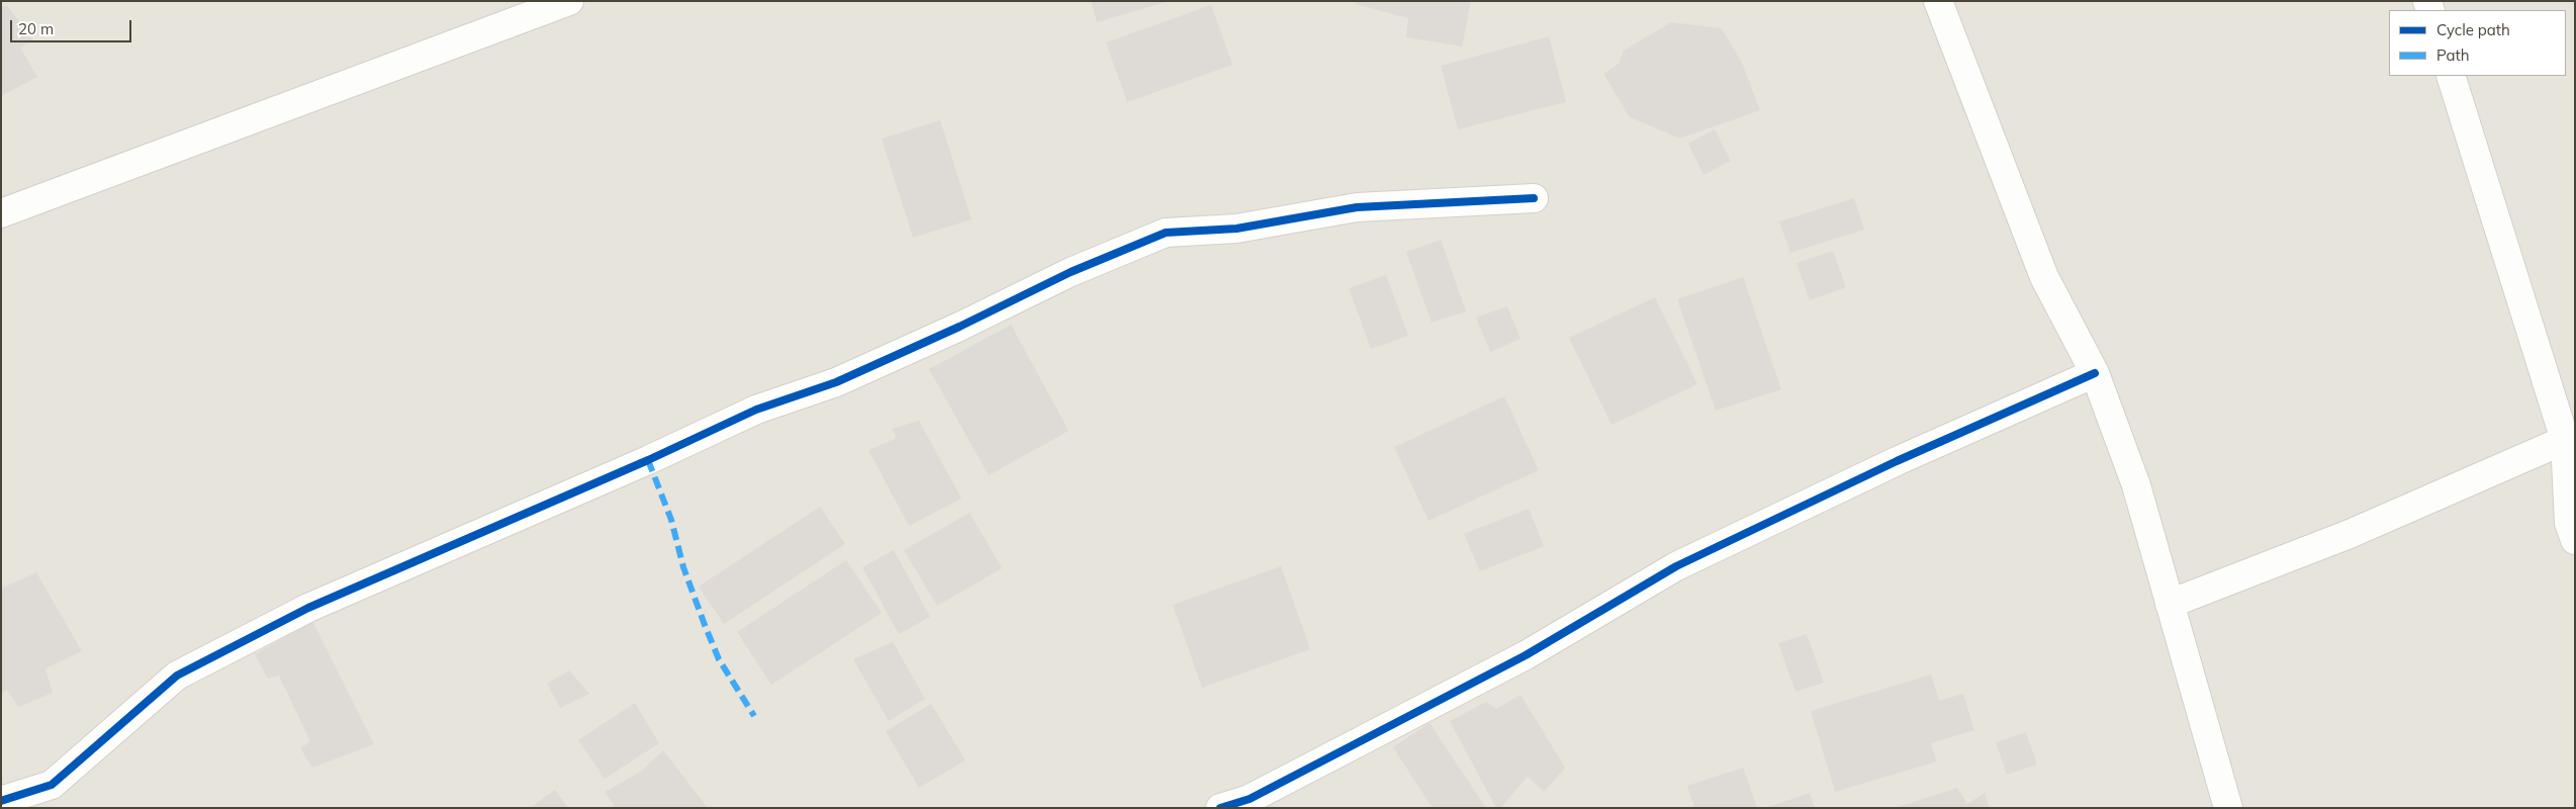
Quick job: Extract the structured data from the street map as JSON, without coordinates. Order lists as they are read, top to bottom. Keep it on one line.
{"legend":["Cycle path","Path"],"scale_bar":"20 m"}
